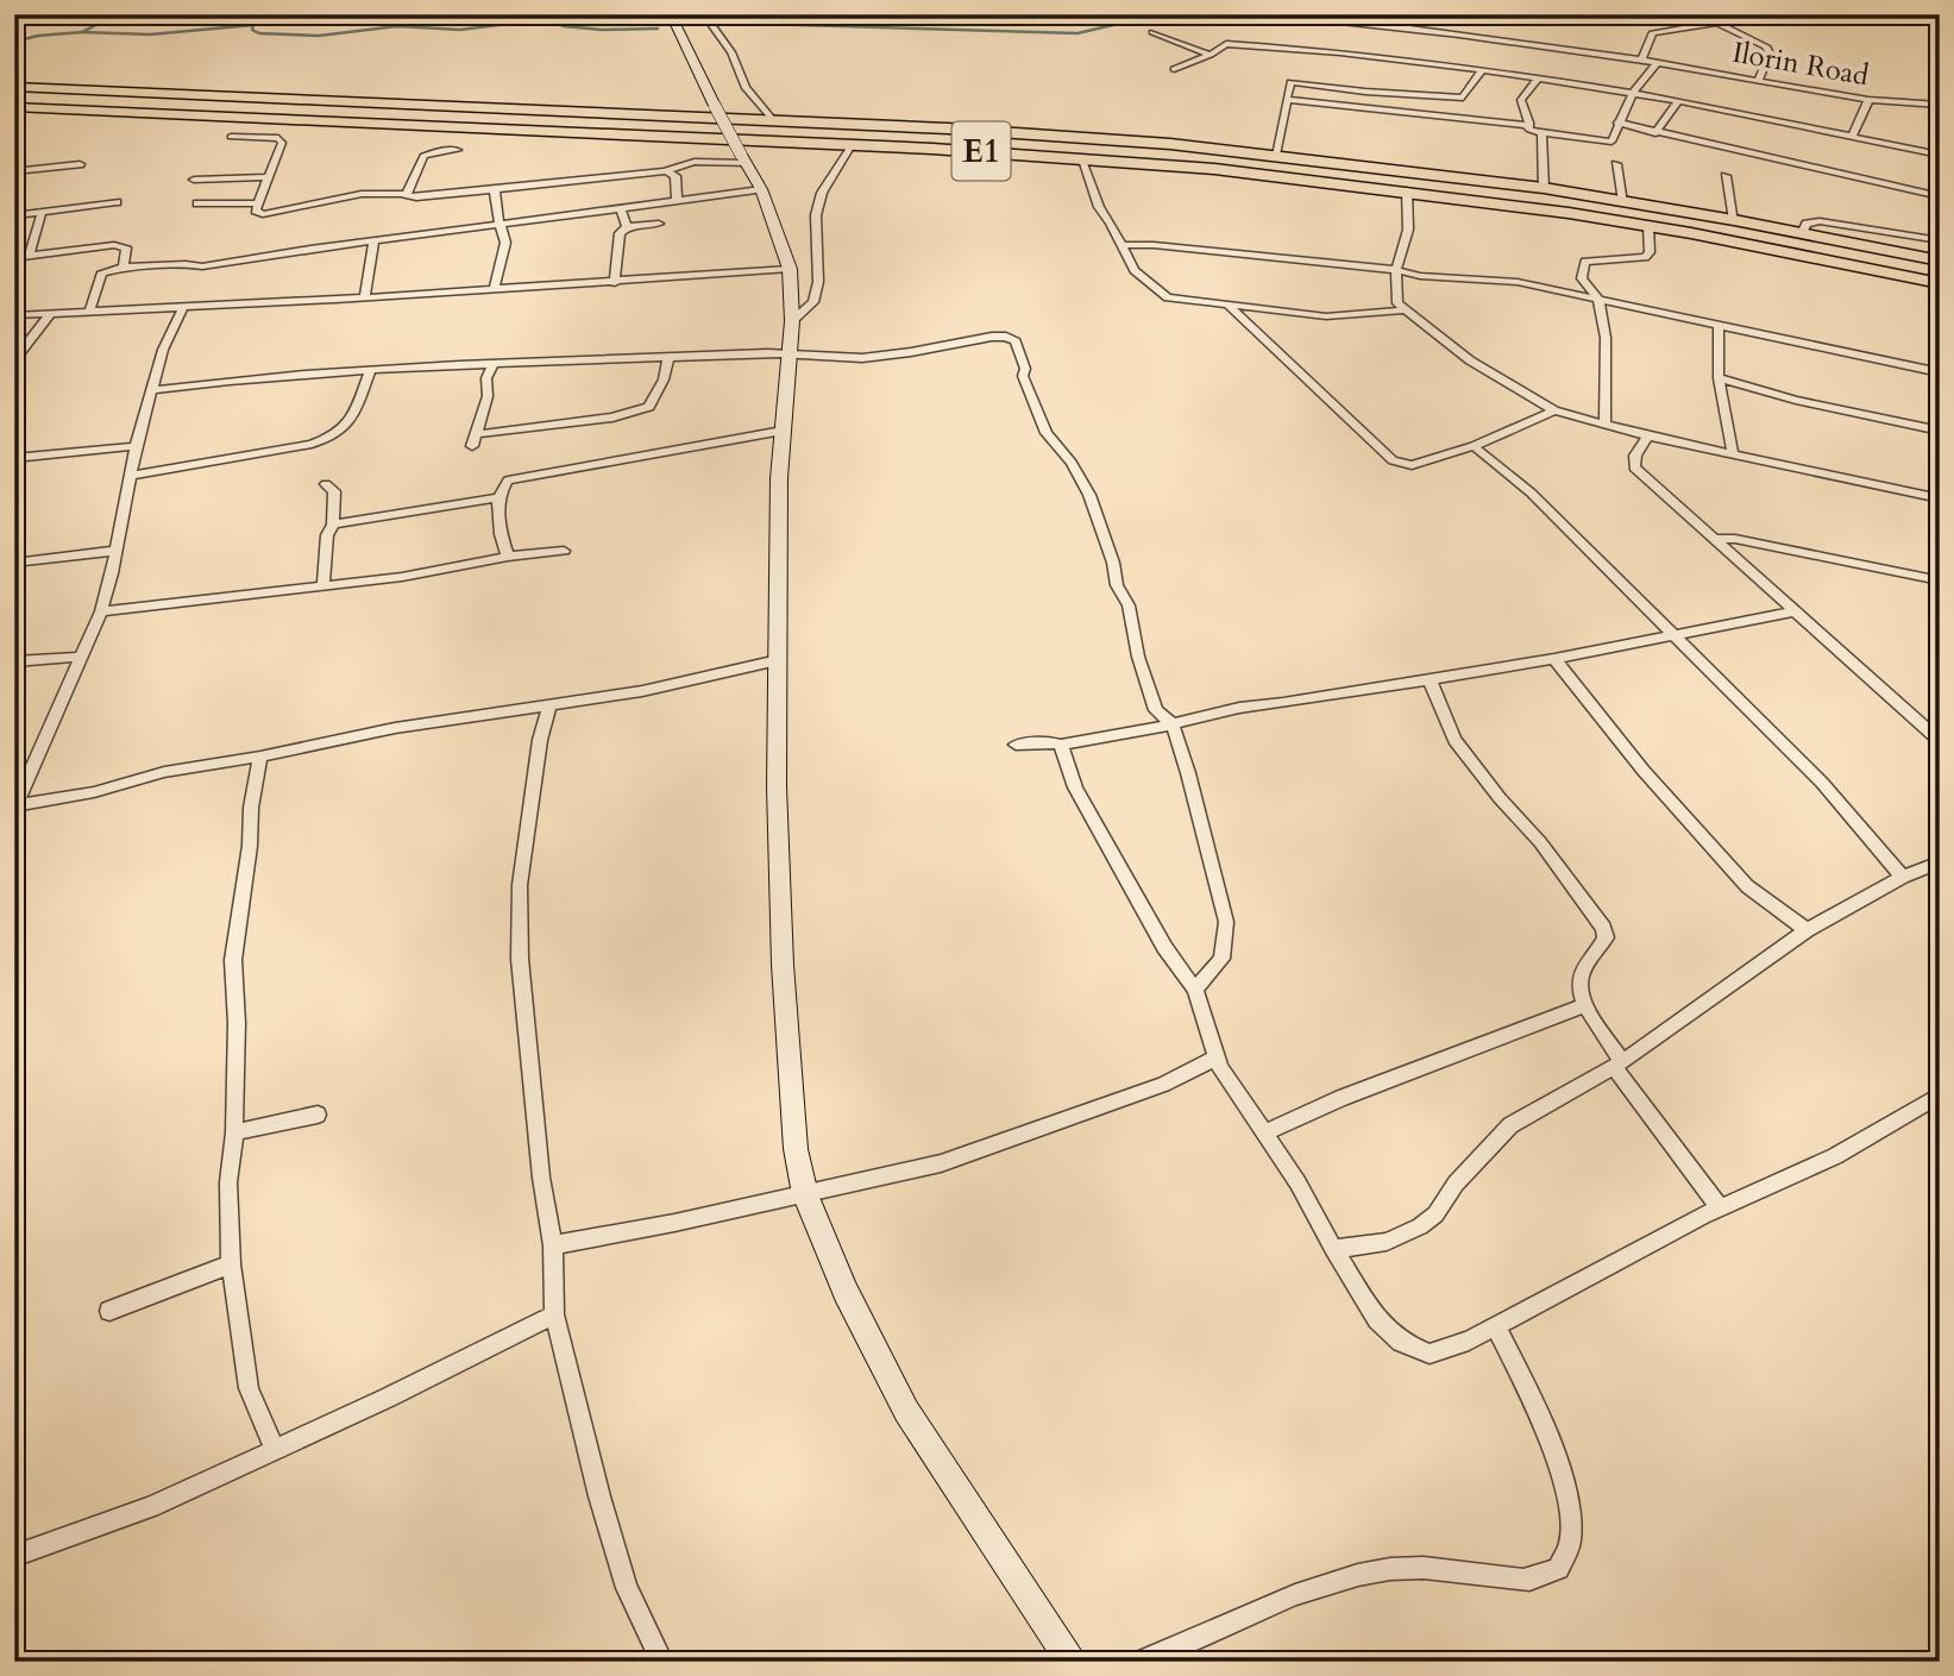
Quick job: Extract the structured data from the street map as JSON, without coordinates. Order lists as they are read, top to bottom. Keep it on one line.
{"streets":{"highway":["E1"],"street":["Ilorin Road"]}}
